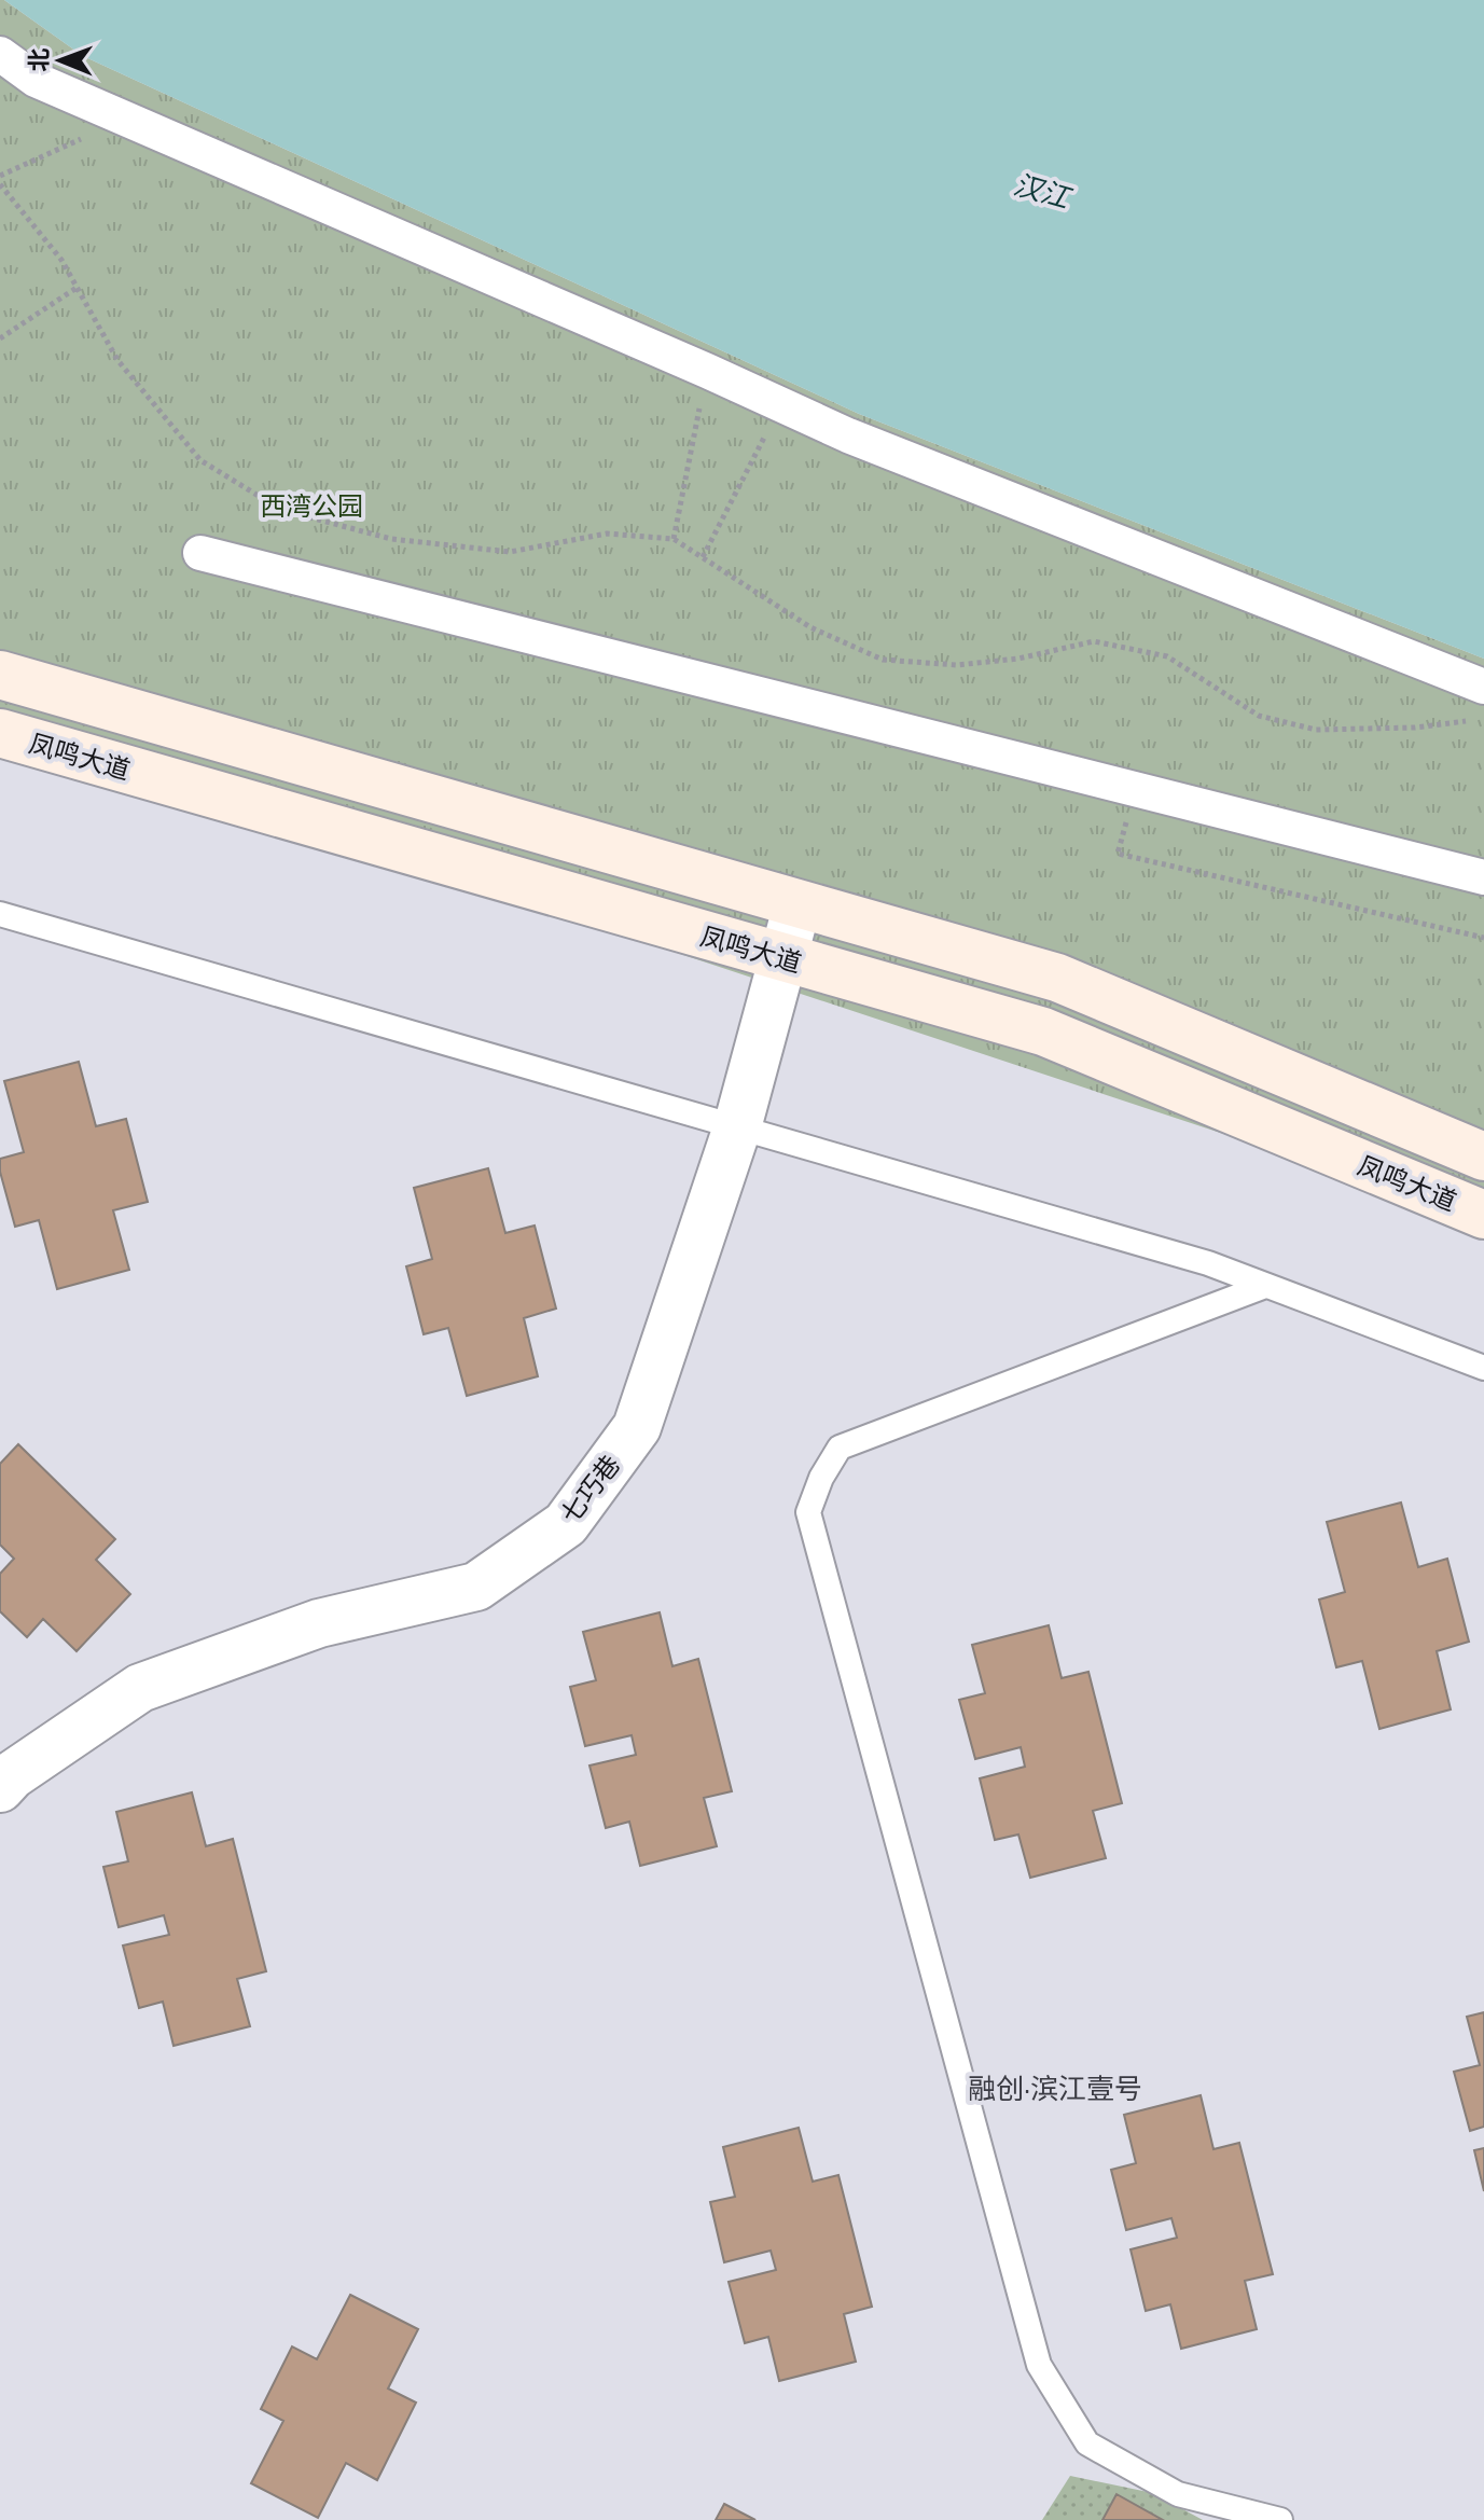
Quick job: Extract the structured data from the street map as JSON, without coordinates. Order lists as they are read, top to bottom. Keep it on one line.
{"streets":{"main road":["凤鸣大道"],"street":["七巧巷"]},"crossings":[["凤鸣大道","七巧巷"]],"districts":["融创·滨江壹号"],"water":["汉江"],"parks":["西湾公园"],"north":"left"}
